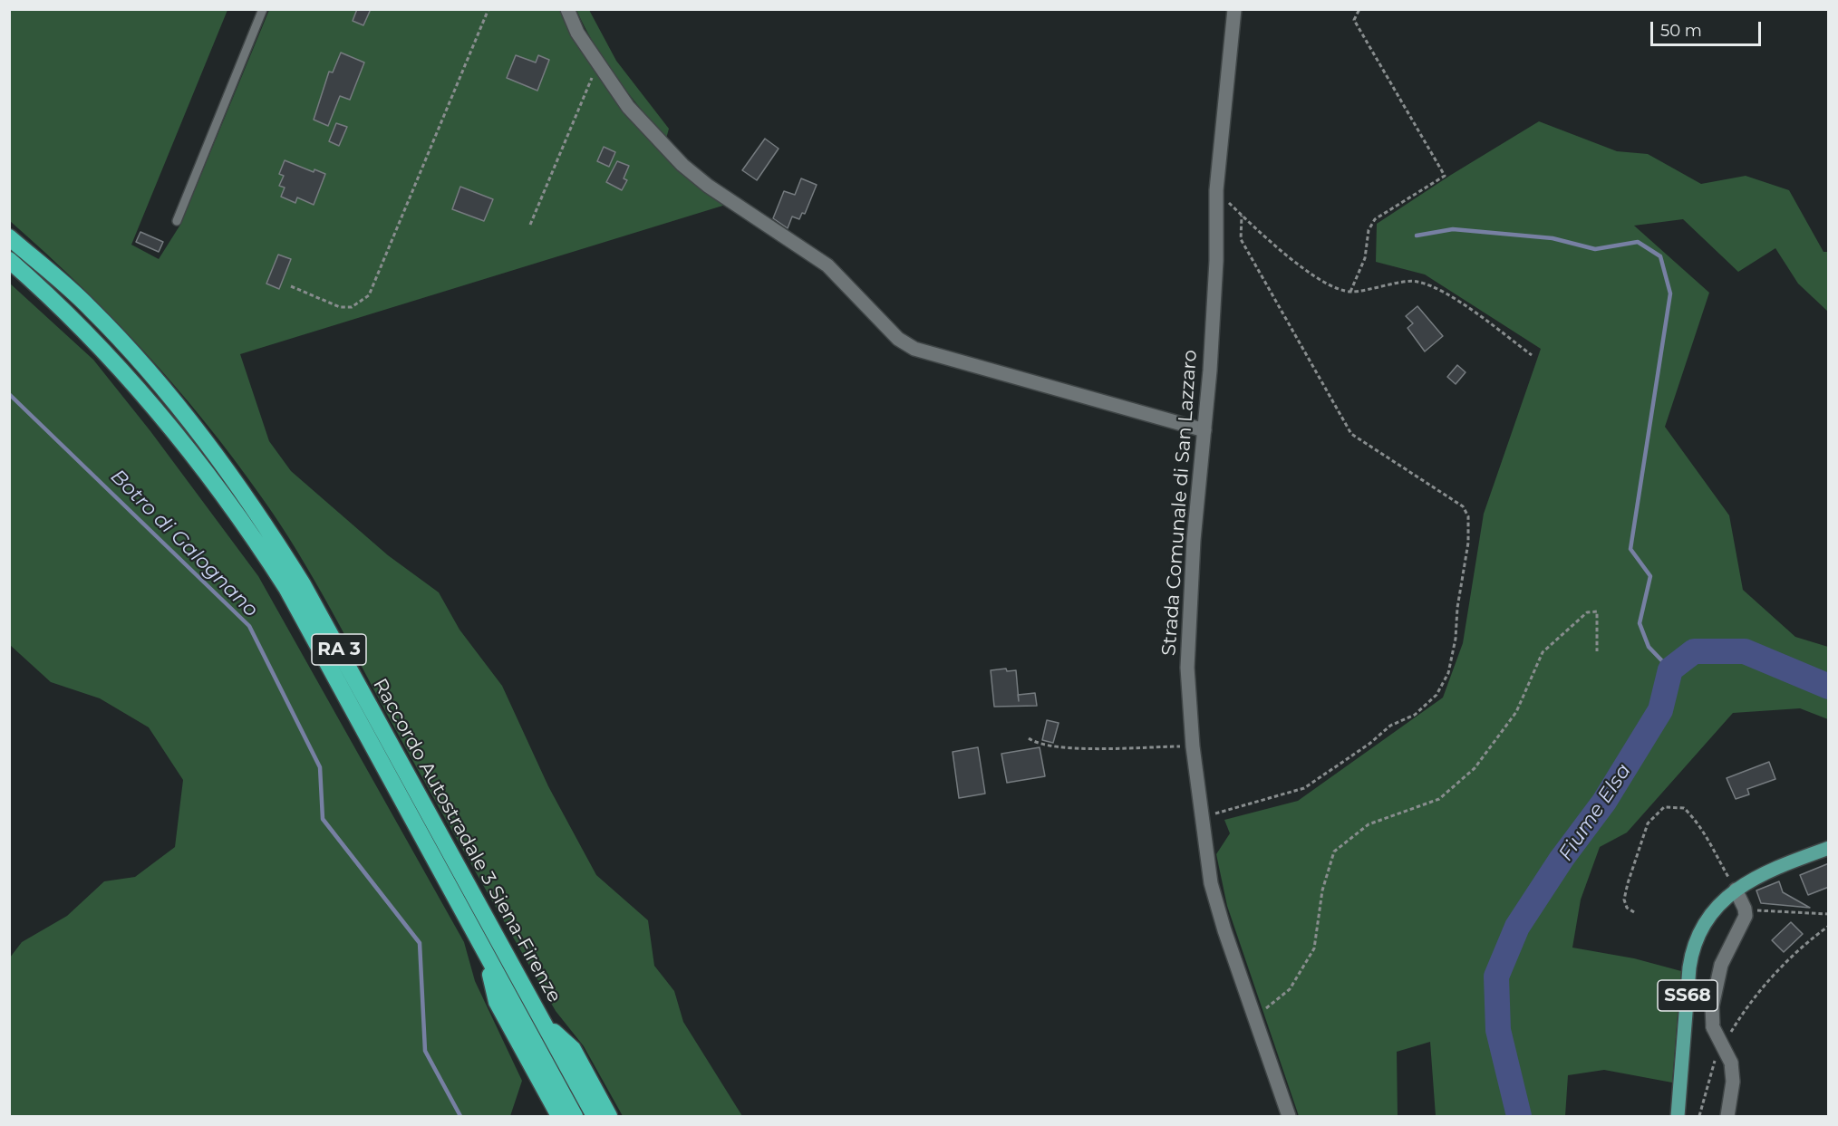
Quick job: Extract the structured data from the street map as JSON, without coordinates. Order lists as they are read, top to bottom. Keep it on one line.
{"streets":{"highway":["RA 3","Raccordo Autostradale 3 Siena-Firenze"],"main road":["SS68"],"street":["Strada Comunale di San Lazzaro"]},"water":["Botro di Galognano","Fiume Elsa"],"scale_bar":"50 m"}
